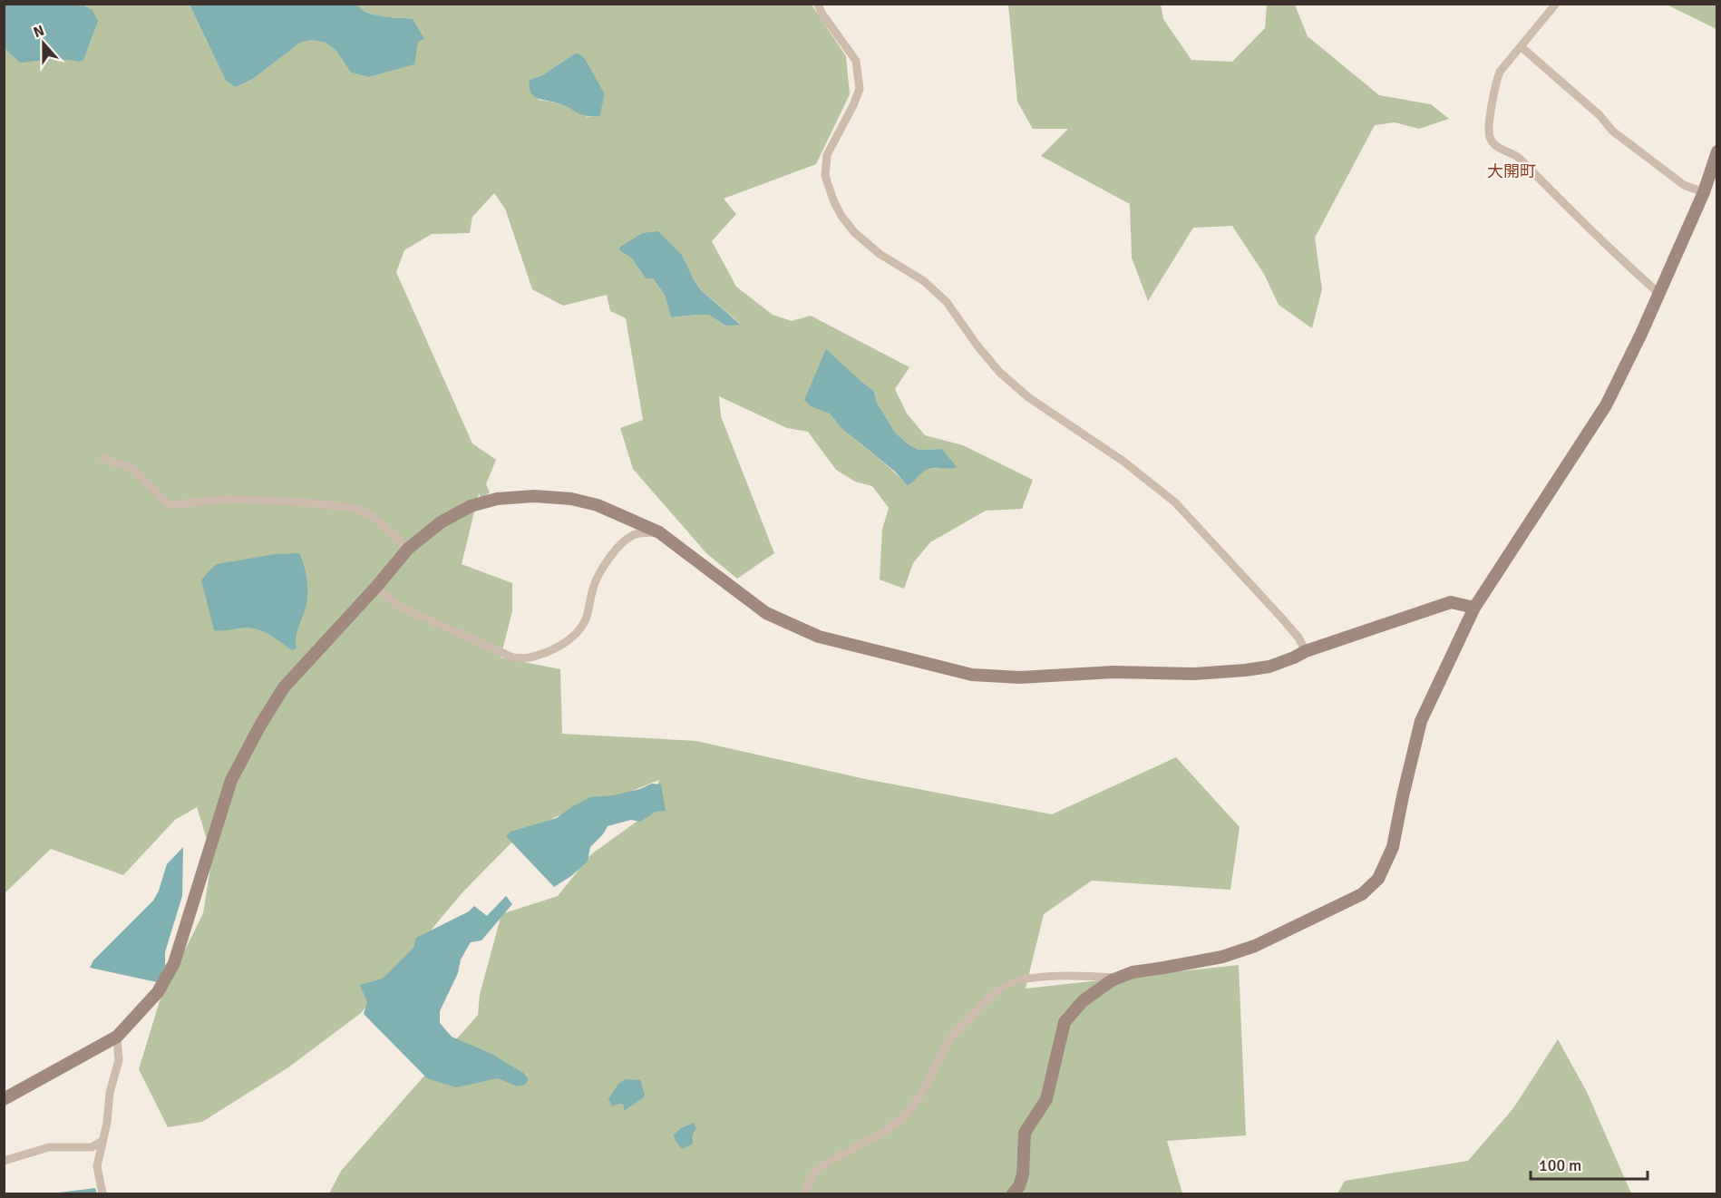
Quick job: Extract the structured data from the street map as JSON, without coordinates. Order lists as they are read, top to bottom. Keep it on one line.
{"districts":["大開町"],"scale_bar":"100 m","north":"top"}
